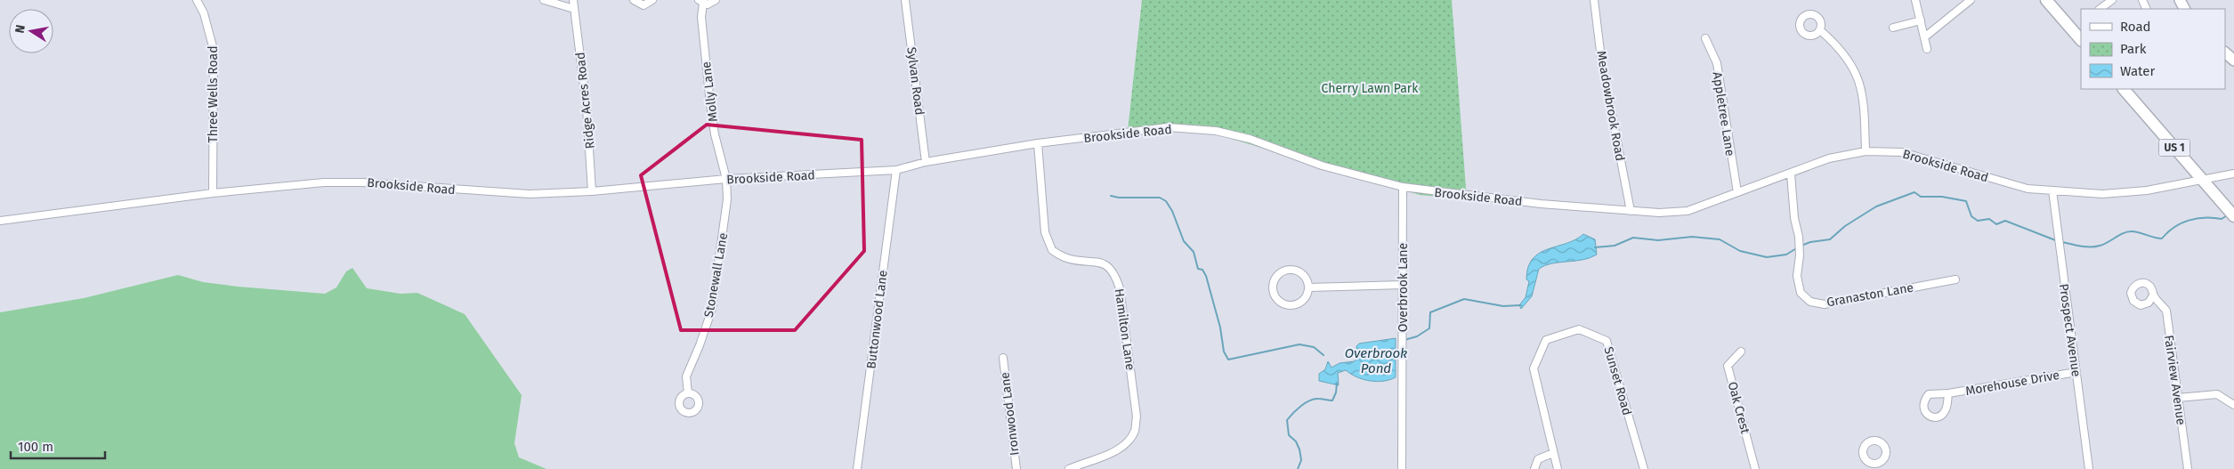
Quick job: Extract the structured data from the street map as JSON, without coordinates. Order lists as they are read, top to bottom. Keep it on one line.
{"streets":{"main road":["US 1"],"street":["Sylvan Road","Molly Lane","Three Wells Road","Ridge Acres Road","Meadowbrook Road","Appletree Lane","Brookside Road","Stonewall Lane","Overbrook Lane","Granaston Lane","Buttonwood Lane","Hamilton Lane","Prospect Avenue","Fairview Avenue","Sunset Road","Morehouse Drive","Oak Crest","Ironwood Lane"]},"crossings":[["Sylvan Road","Brookside Road"],["Molly Lane","Brookside Road"],["Molly Lane","Stonewall Lane"],["Three Wells Road","Brookside Road"],["Ridge Acres Road","Brookside Road"],["Meadowbrook Road","Brookside Road"],["Appletree Lane","Brookside Road"],["Brookside Road","US 1"],["Brookside Road","Stonewall Lane"],["Brookside Road","Overbrook Lane"],["Brookside Road","Granaston Lane"],["Brookside Road","Buttonwood Lane"],["Brookside Road","Hamilton Lane"],["Brookside Road","Prospect Avenue"],["Prospect Avenue","Morehouse Drive"]],"water":["Overbrook Pond"],"parks":["Cherry Lawn Park"],"legend":["Road","Park","Water"],"scale_bar":"100 m","north":"left"}
